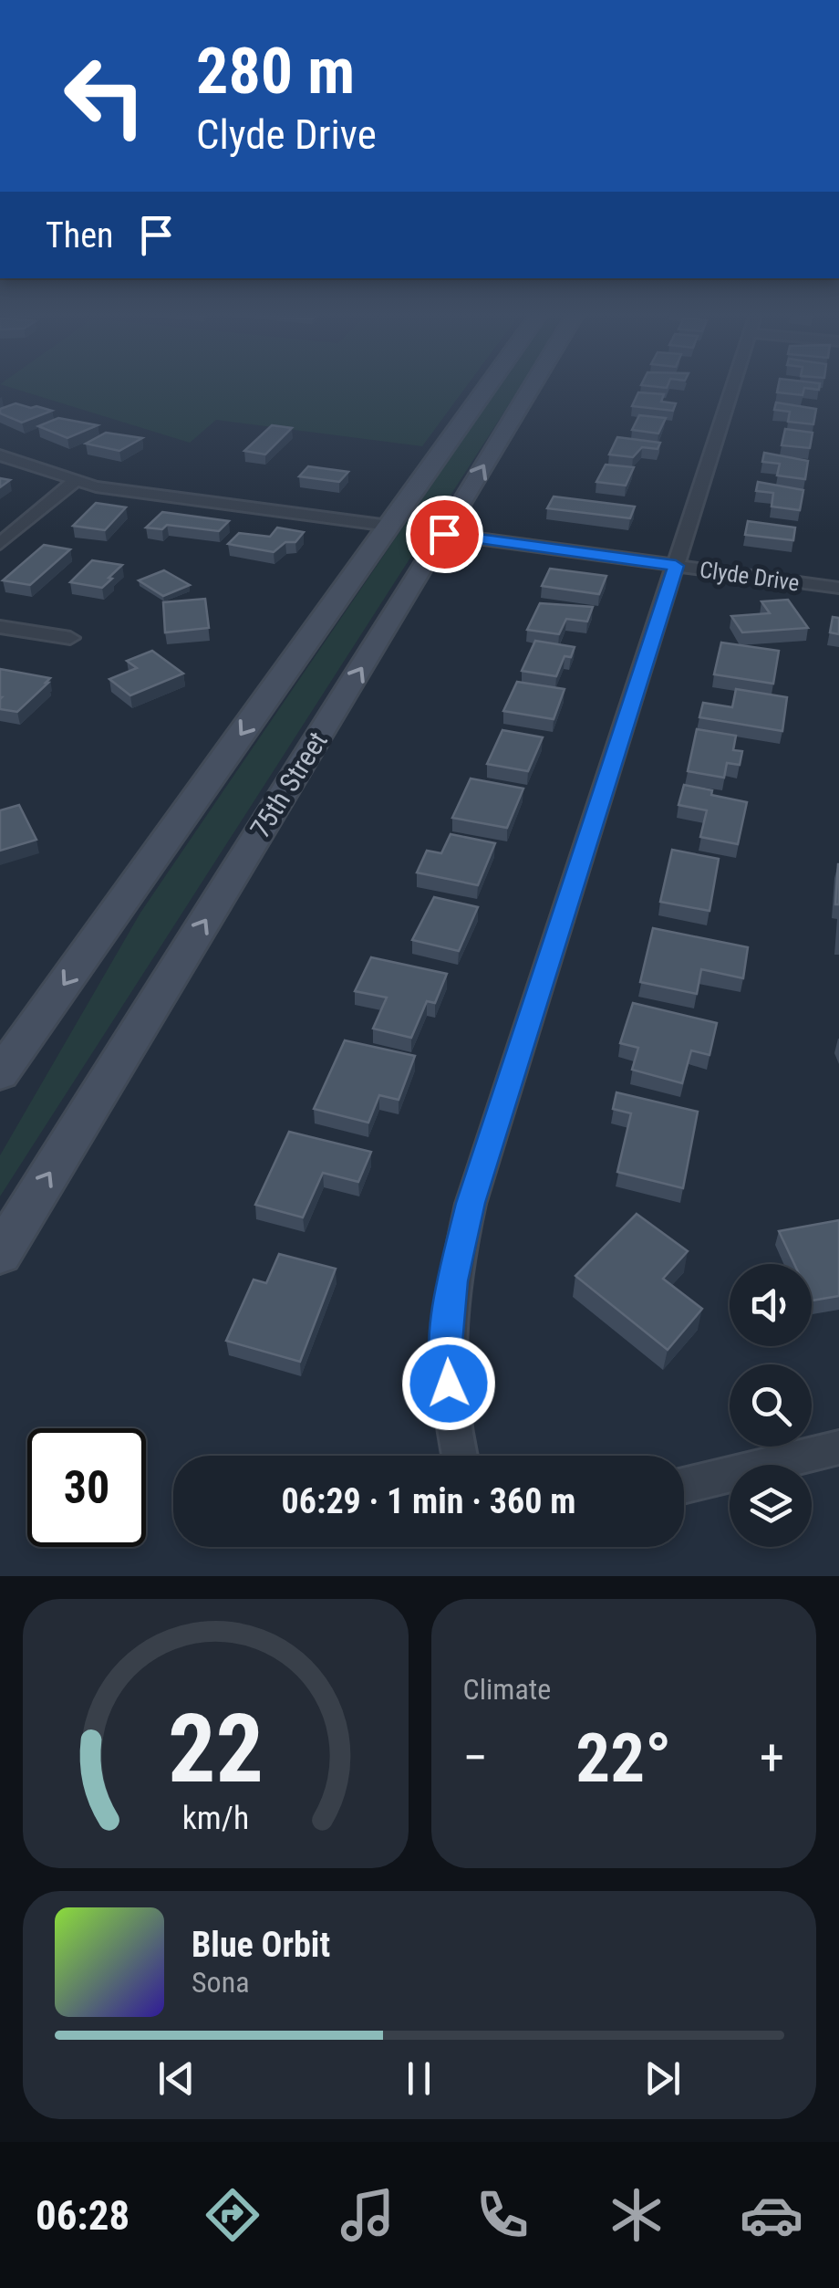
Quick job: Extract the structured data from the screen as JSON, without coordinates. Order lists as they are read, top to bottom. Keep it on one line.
{"streets":{"main road":["75th Street"],"street":["Clyde Drive"]},"crossings":[["Clyde Drive","75th Street"]],"page":{"turn":["280 m","Clyde Drive"],"then":"Then","limit":"30","trip":"06:29 · 1 min · 360 m","tile":"Climate","heat":["−","22°","+"],"song":["Blue Orbit","Sona"],"tabs":"06:28","gauge":["22","km/h"]}}
